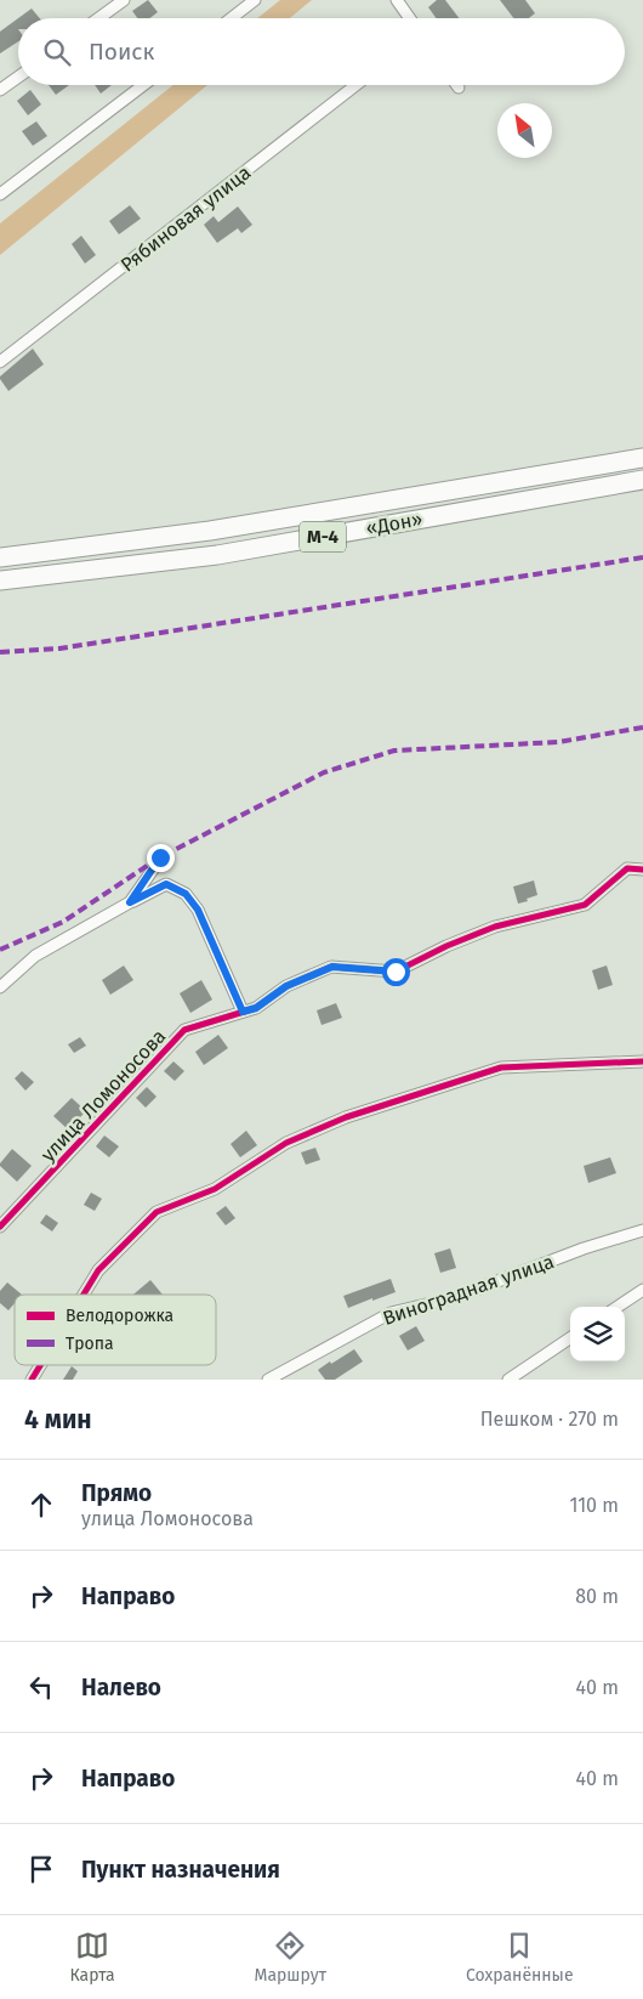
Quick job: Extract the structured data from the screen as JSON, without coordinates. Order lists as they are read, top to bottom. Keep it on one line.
{"streets":{"highway":["«Дон»","М-4"],"street":["Рябиновая улица","улица Ломоносова","Виноградная улица"]},"legend":["Велодорожка","Тропа"],"north":"top left","page":{"search":"Поиск","heading":["4 мин","Пешком · 270 m"],"list":[["Прямо","улица Ломоносова","110 m"],["Направо","80 m"],["Налево","40 m"],["Направо","40 m"],"Пункт назначения"],"nav":["Карта","Маршрут","Сохранённые"]}}
